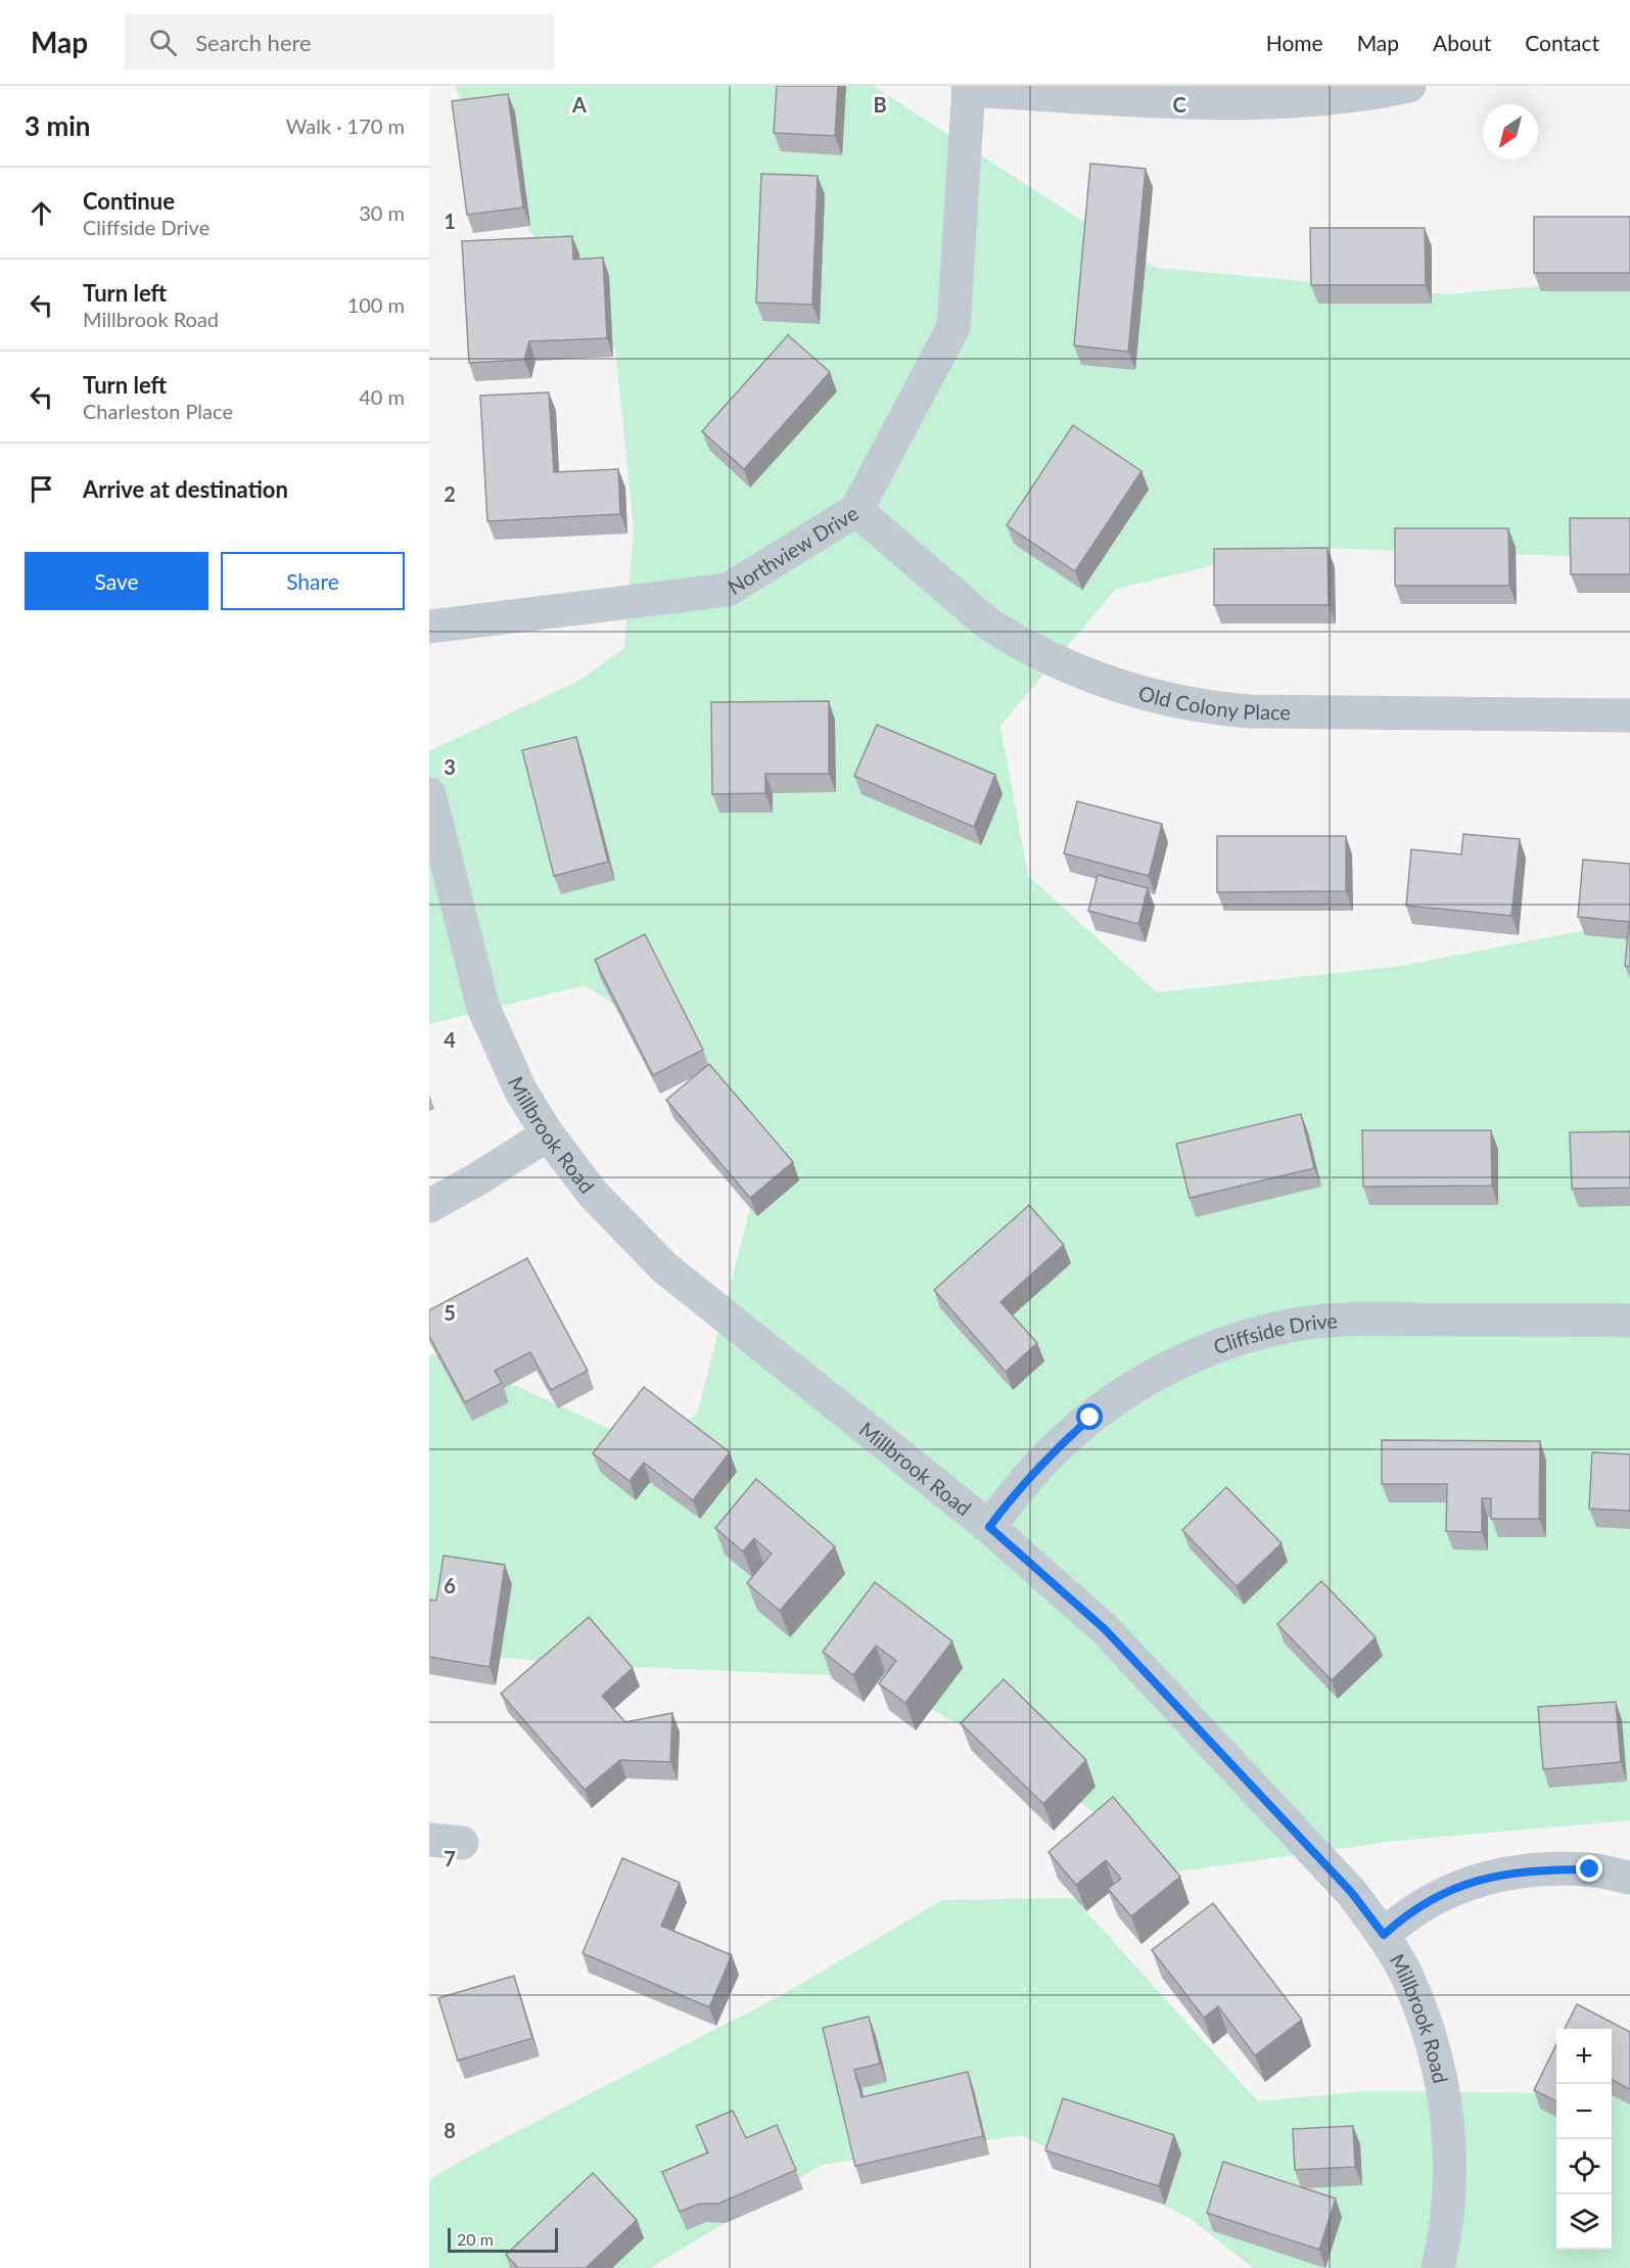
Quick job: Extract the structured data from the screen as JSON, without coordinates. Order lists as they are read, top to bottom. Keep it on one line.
{"streets":{"street":["Northview Drive","Old Colony Place","Millbrook Road","Cliffside Drive"]},"crossings":[["Northview Drive","Old Colony Place"],["Millbrook Road","Cliffside Drive"]],"scale_bar":"20 m","north":"bottom left","page":{"header":"Map","search":"Search here","nav":["Home","Map","About","Contact"],"heading":["3 min","Walk · 170 m"],"list":[["Continue","Cliffside Drive","30 m"],["Turn left","Millbrook Road","100 m"],["Turn left","Charleston Place","40 m"],"Arrive at destination"],"buttons":["Save","Share"],"map_buttons":["+","−"],"scale":"20 m"},"grid":{"columns":["A","B","C"],"rows":["1","2","3","4","5","6","7","8"]}}
